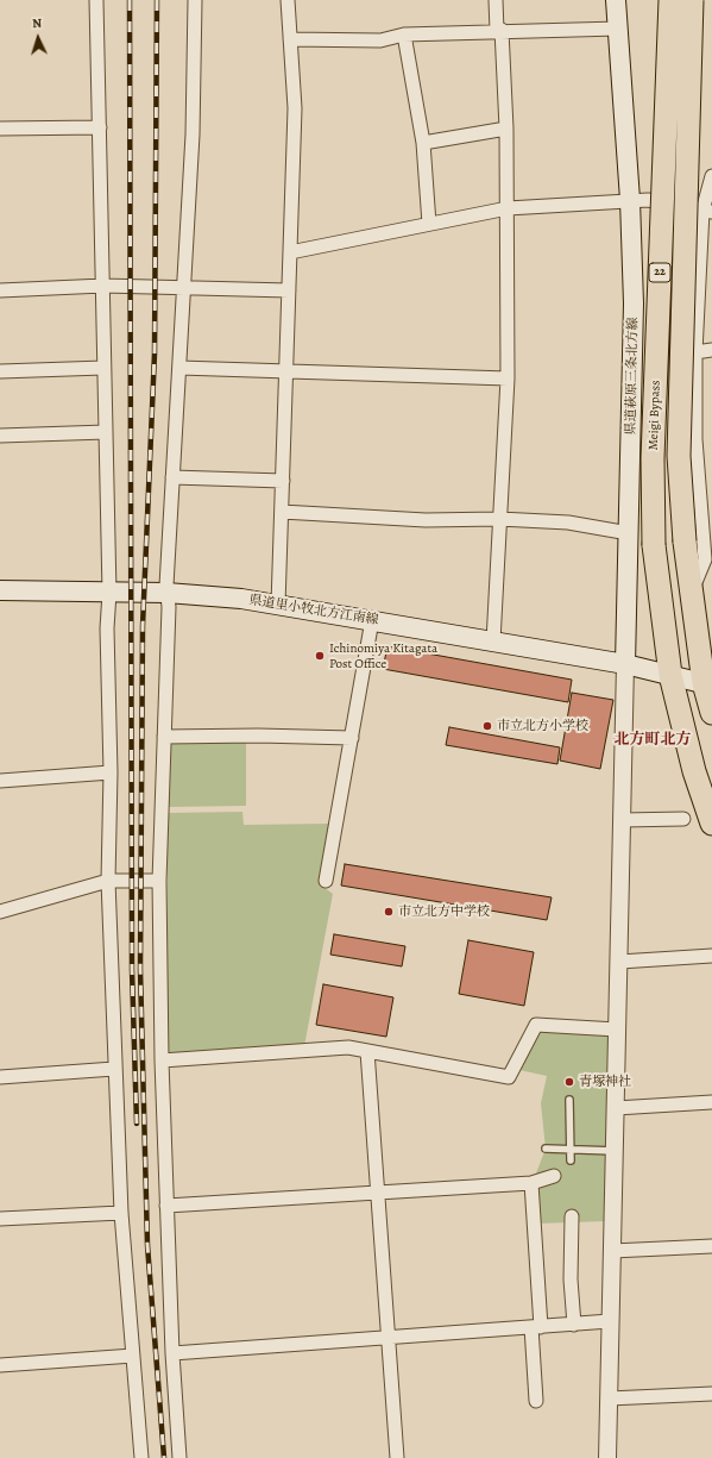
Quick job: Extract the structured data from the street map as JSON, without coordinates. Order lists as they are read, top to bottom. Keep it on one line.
{"streets":{"highway":["22","Meigi Bypass"],"main road":["県道萩原三条北方線","県道里小牧北方江南線"]},"crossings":[["県道萩原三条北方線","県道里小牧北方江南線"]],"districts":["北方町北方"],"places":["Ichinomiya Kitagata Post Office","市立北方小学校","市立北方中学校","青塚神社"],"north":"top"}
